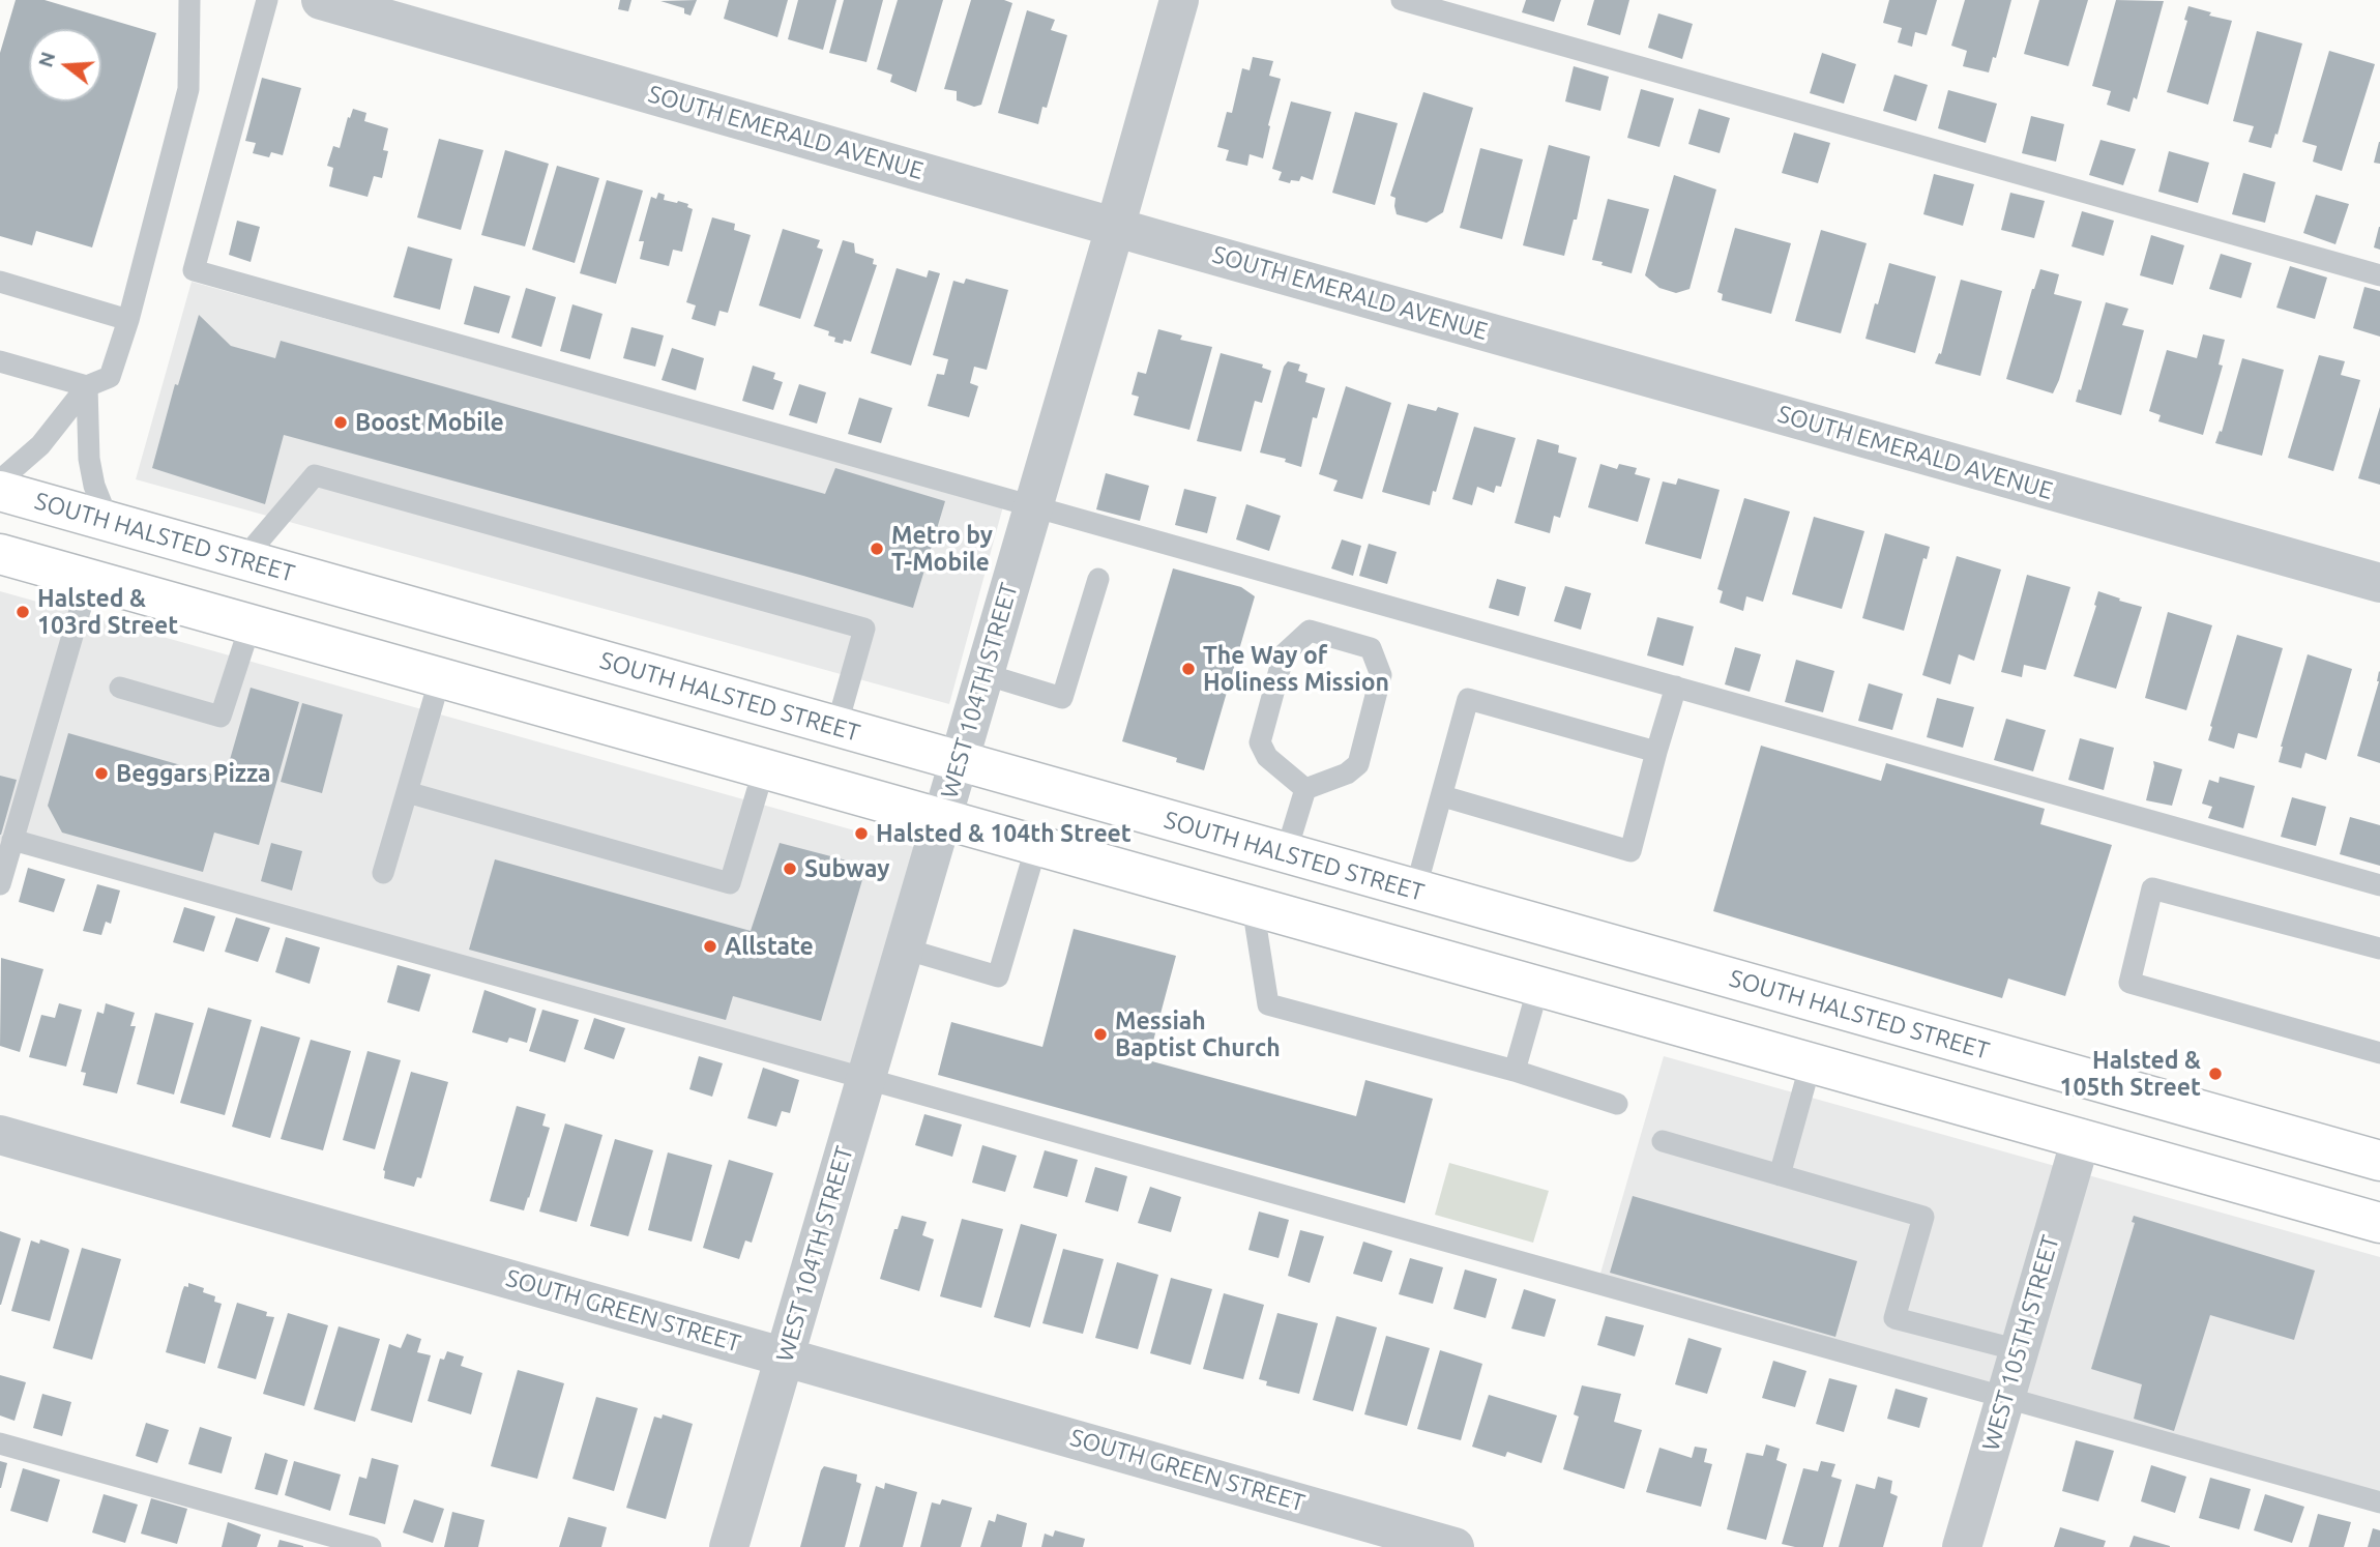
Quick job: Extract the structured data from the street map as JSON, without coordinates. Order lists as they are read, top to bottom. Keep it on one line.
{"streets":{"main road":["SOUTH HALSTED STREET"],"street":["SOUTH EMERALD AVENUE","WEST 104TH STREET","SOUTH GREEN STREET","WEST 105TH STREET"]},"crossings":[["SOUTH EMERALD AVENUE","WEST 104TH STREET"],["SOUTH HALSTED STREET","WEST 104TH STREET"],["WEST 104TH STREET","SOUTH GREEN STREET"]],"places":["Boost Mobile","Metro by T-Mobile","Halsted & 103rd Street","The Way of Holiness Mission","Beggars Pizza","Halsted & 104th Street","Subway","Allstate","Messiah Baptist Church","Halsted & 105th Street"],"north":"left"}
